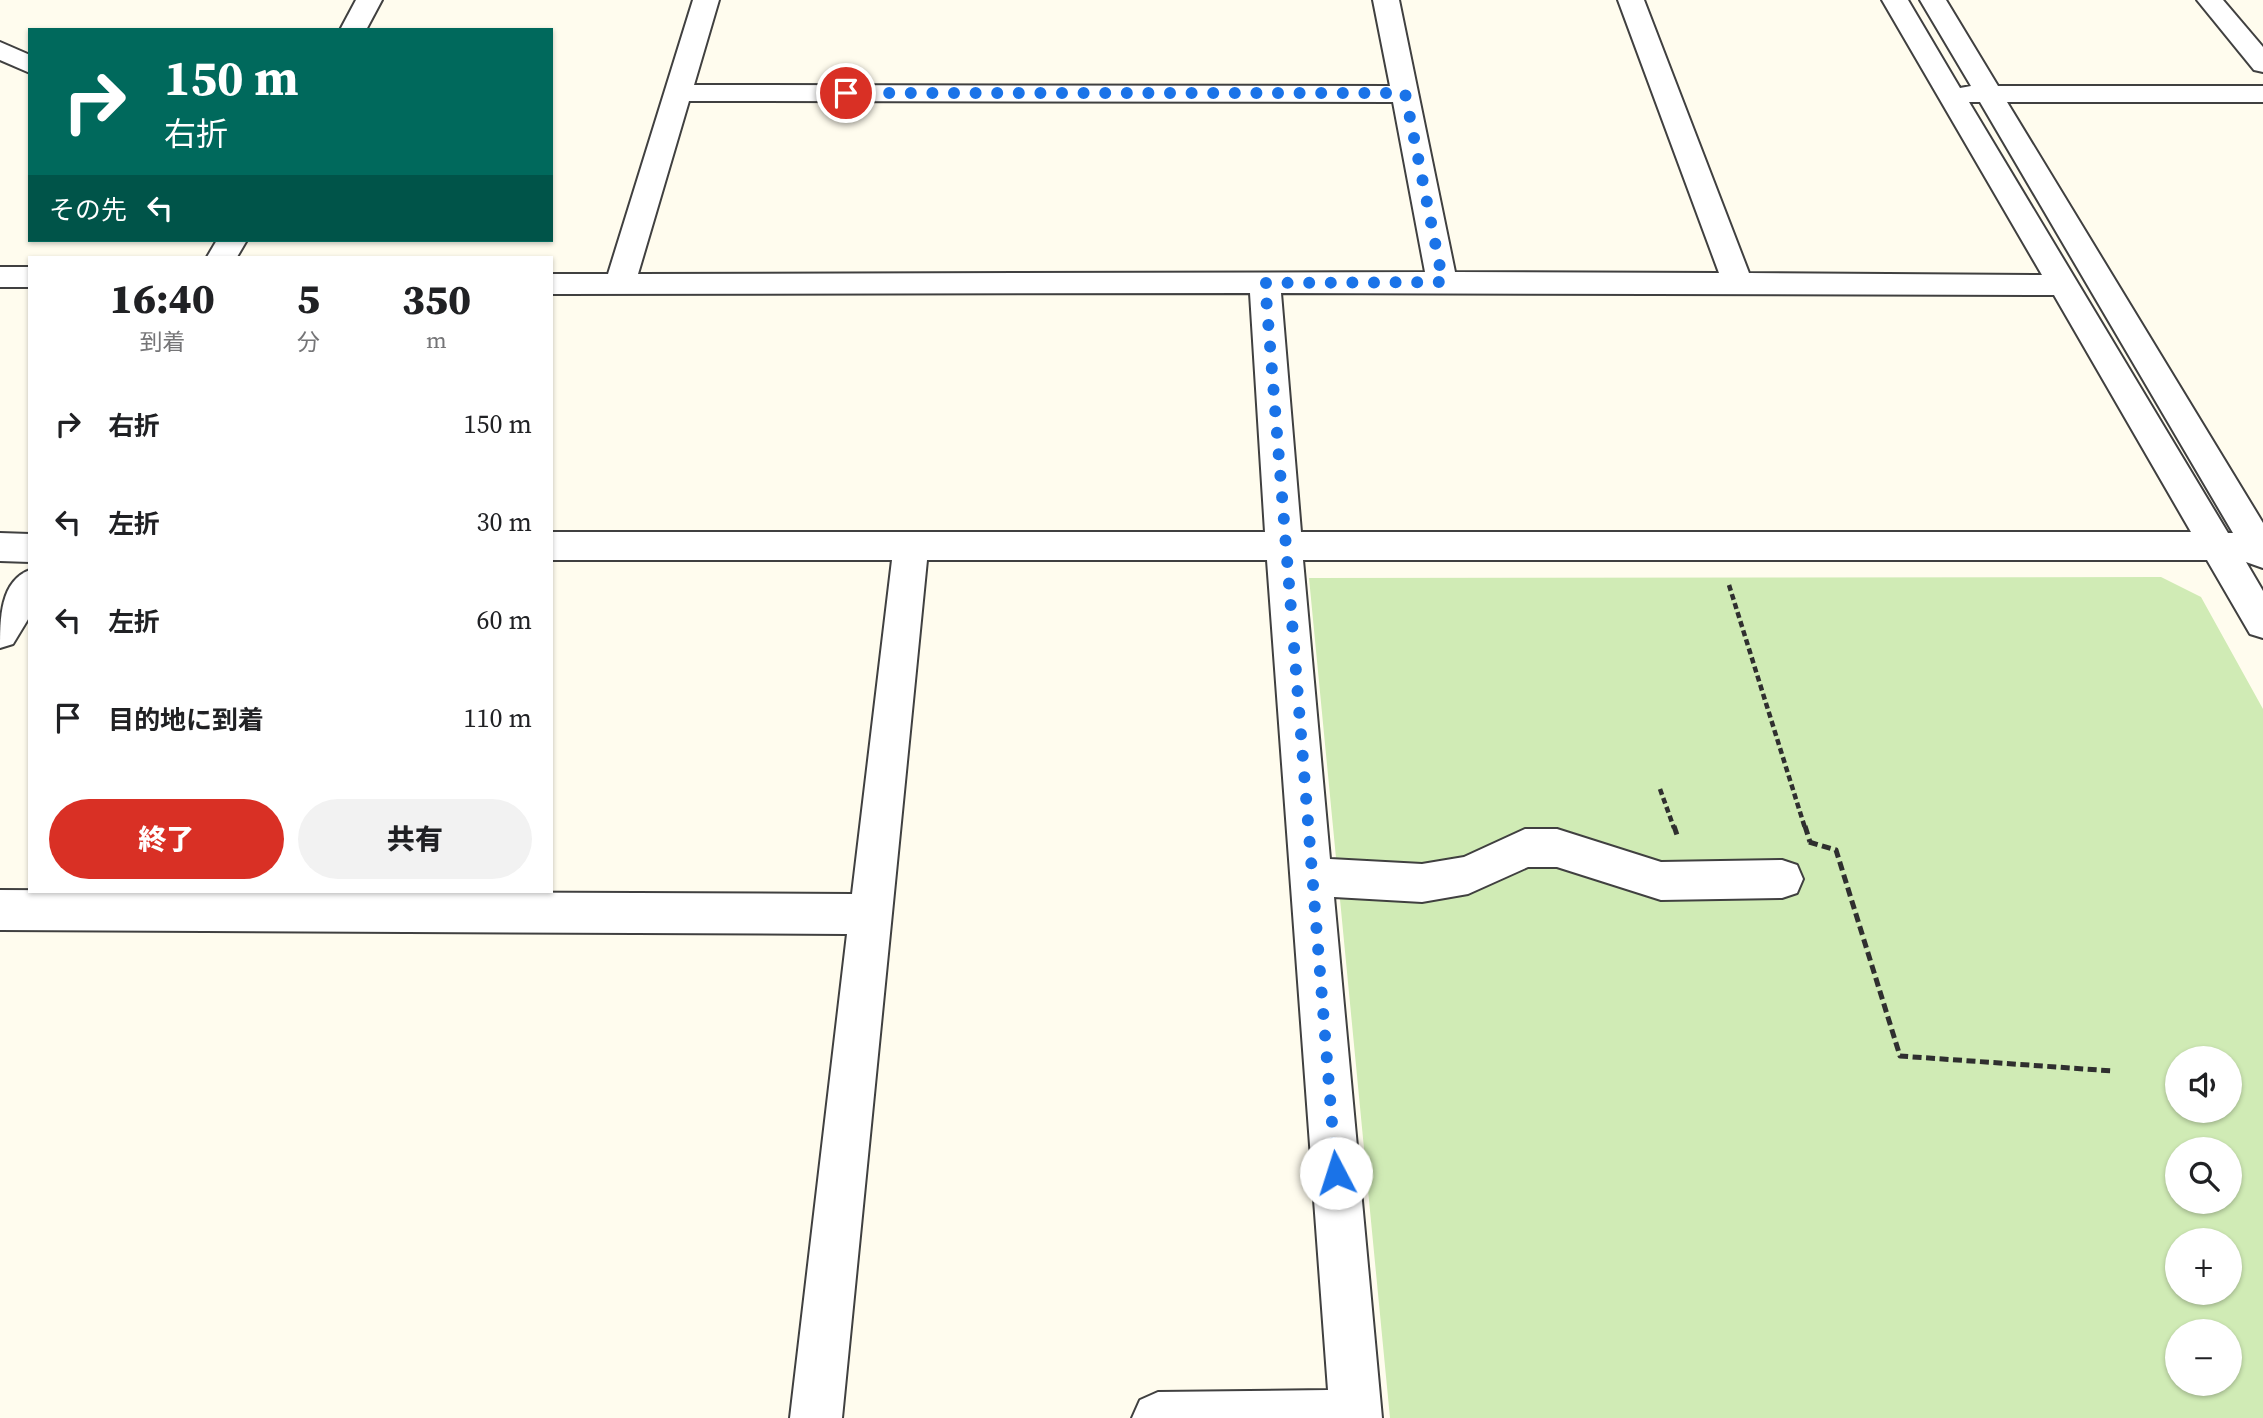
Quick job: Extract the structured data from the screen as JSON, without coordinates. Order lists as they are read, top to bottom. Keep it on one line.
{"page":{"turn":["150 m","右折"],"then":"その先","eta":["16:40","到着","5","分","350","m"],"list":[{"name":"右折","value":"150 m"},{"name":"左折","value":"30 m"},{"name":"左折","value":"60 m"},{"name":"目的地に到着","value":"110 m"}],"buttons":["終了","共有"],"map_buttons":["+","−"]}}
